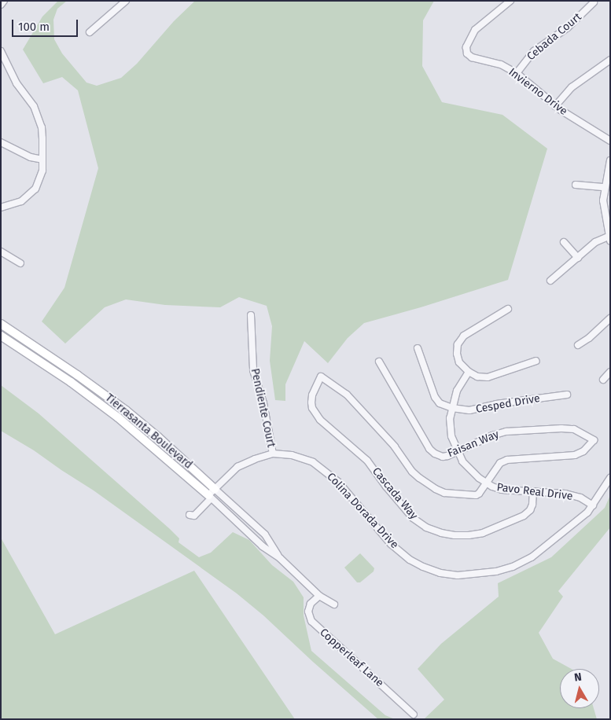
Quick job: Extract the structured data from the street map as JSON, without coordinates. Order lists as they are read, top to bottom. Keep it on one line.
{"streets":{"main road":["Tierrasanta Boulevard"],"street":["Cebada Court","Invierno Drive","Cesped Drive","Pendiente Court","Faisan Way","Pavo Real Drive","Cascada Way","Colina Dorada Drive","Copperleaf Lane"]},"crossings":[["Cebada Court","Invierno Drive"],["Cesped Drive","Pavo Real Drive"],["Pendiente Court","Colina Dorada Drive"],["Tierrasanta Boulevard","Colina Dorada Drive"],["Tierrasanta Boulevard","Copperleaf Lane"],["Faisan Way","Pavo Real Drive"],["Faisan Way","Cascada Way"],["Pavo Real Drive","Cascada Way"],["Pavo Real Drive","Colina Dorada Drive"]],"scale_bar":"100 m","north":"top"}
